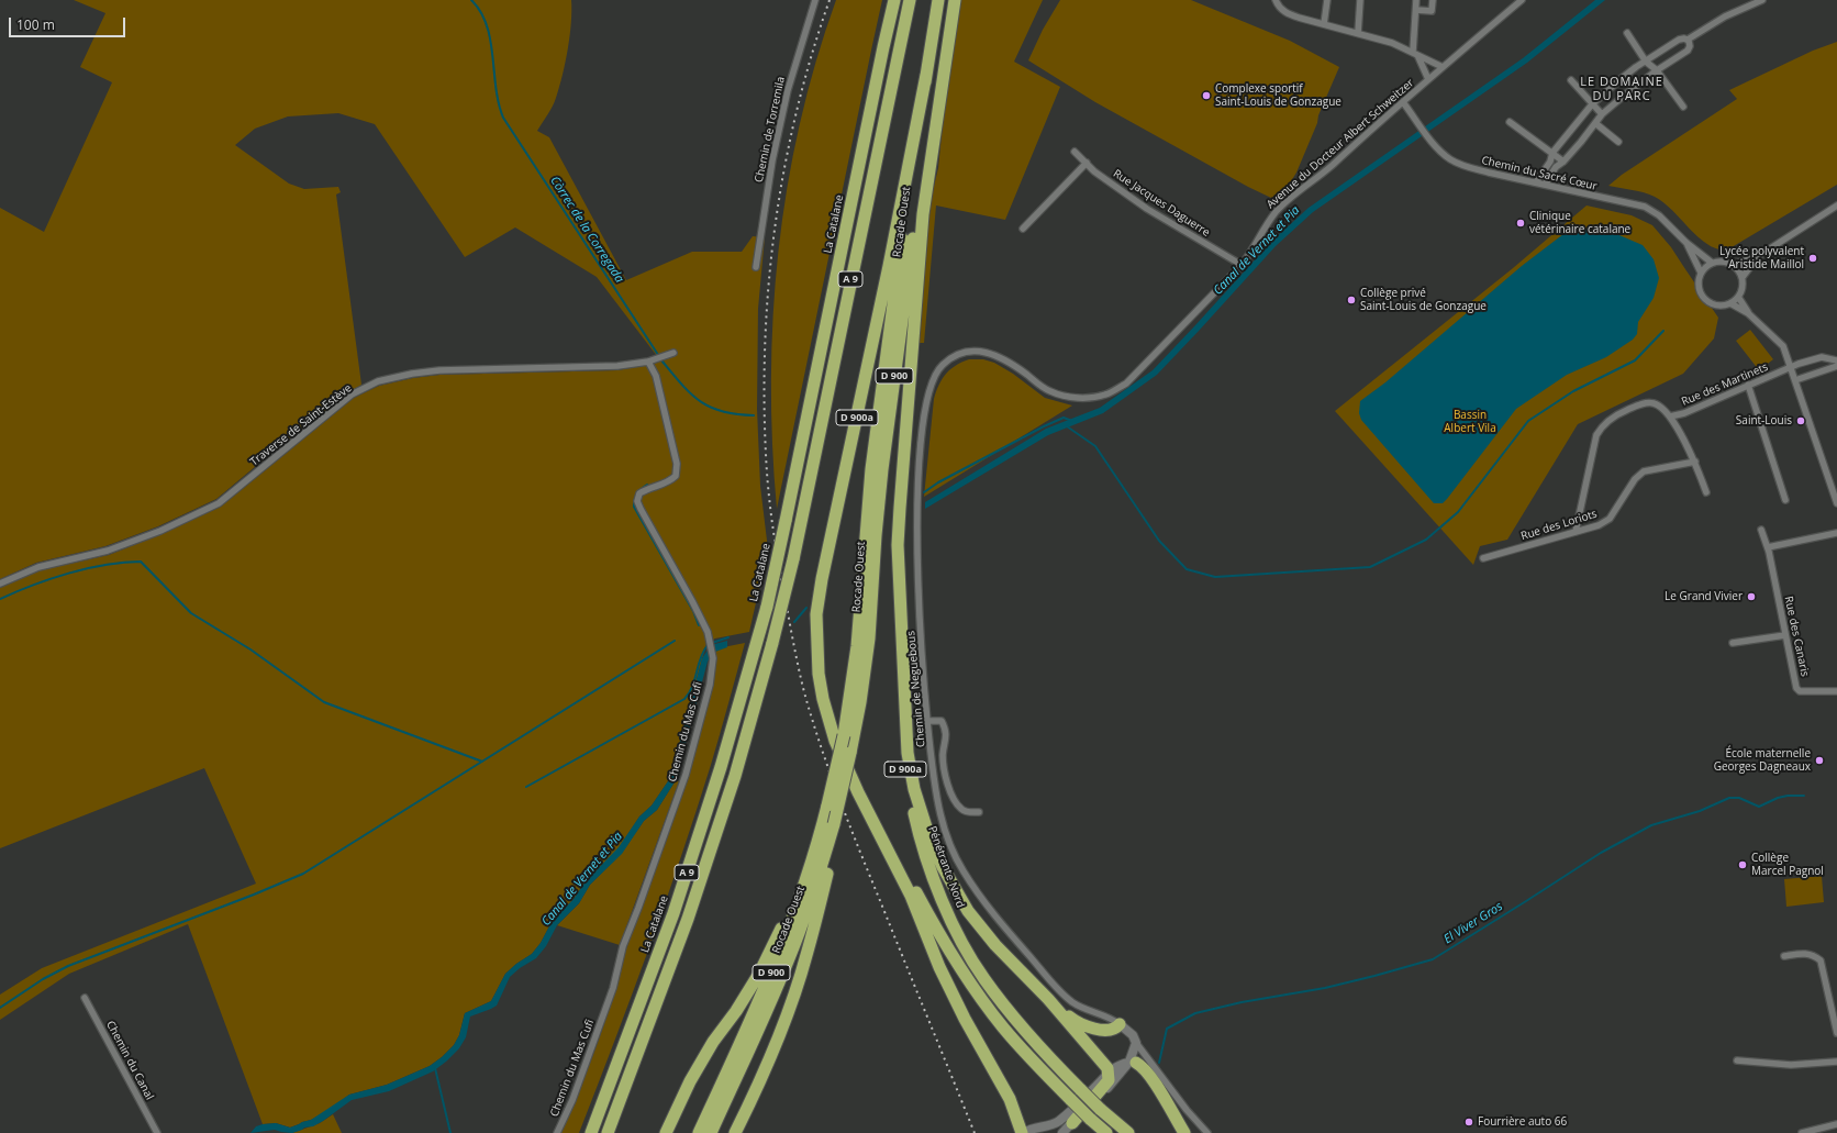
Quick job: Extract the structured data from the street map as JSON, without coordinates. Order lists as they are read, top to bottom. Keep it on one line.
{"streets":{"highway":["Rocade Ouest","La Catalane","A 9","D 900","D 900a","Pénétrante Nord"],"street":["Chemin de Torremila","Avenue du Docteur Albert Schweitzer","Chemin du Sacré Cœur","Rue Jacques Daguerre","Rue des Martinets","Traverse de Saint-Estève","Rue des Loriots","Rue des Canaris","Chemin de Neguebous","Chemin du Mas Cufi","Chemin du Canal"]},"crossings":[["Avenue du Docteur Albert Schweitzer","Chemin du Sacré Cœur"],["Avenue du Docteur Albert Schweitzer","Rue Jacques Daguerre"],["Avenue du Docteur Albert Schweitzer","Chemin de Neguebous"],["Rocade Ouest","D 900"],["Rocade Ouest","D 900a"],["D 900","D 900a"],["Rue des Martinets","Rue des Loriots"],["D 900a","Pénétrante Nord"],["Traverse de Saint-Estève","Chemin du Mas Cufi"]],"districts":["LE DOMAINE DU PARC"],"water":["Còrrec de la Corregada","Canal de Vernet et Pia","El Viver Gros"],"parks":["Bassin Albert Vila"],"places":["Complexe sportif Saint-Louis de Gonzague","Clinique vétérinaire catalane","Lycée polyvalent Aristide Maillol","Collège privé Saint-Louis de Gonzague","Saint-Louis","Le Grand Vivier","École maternelle Georges Dagneaux","Collège Marcel Pagnol","Fourrière auto 66"],"scale_bar":"100 m"}
